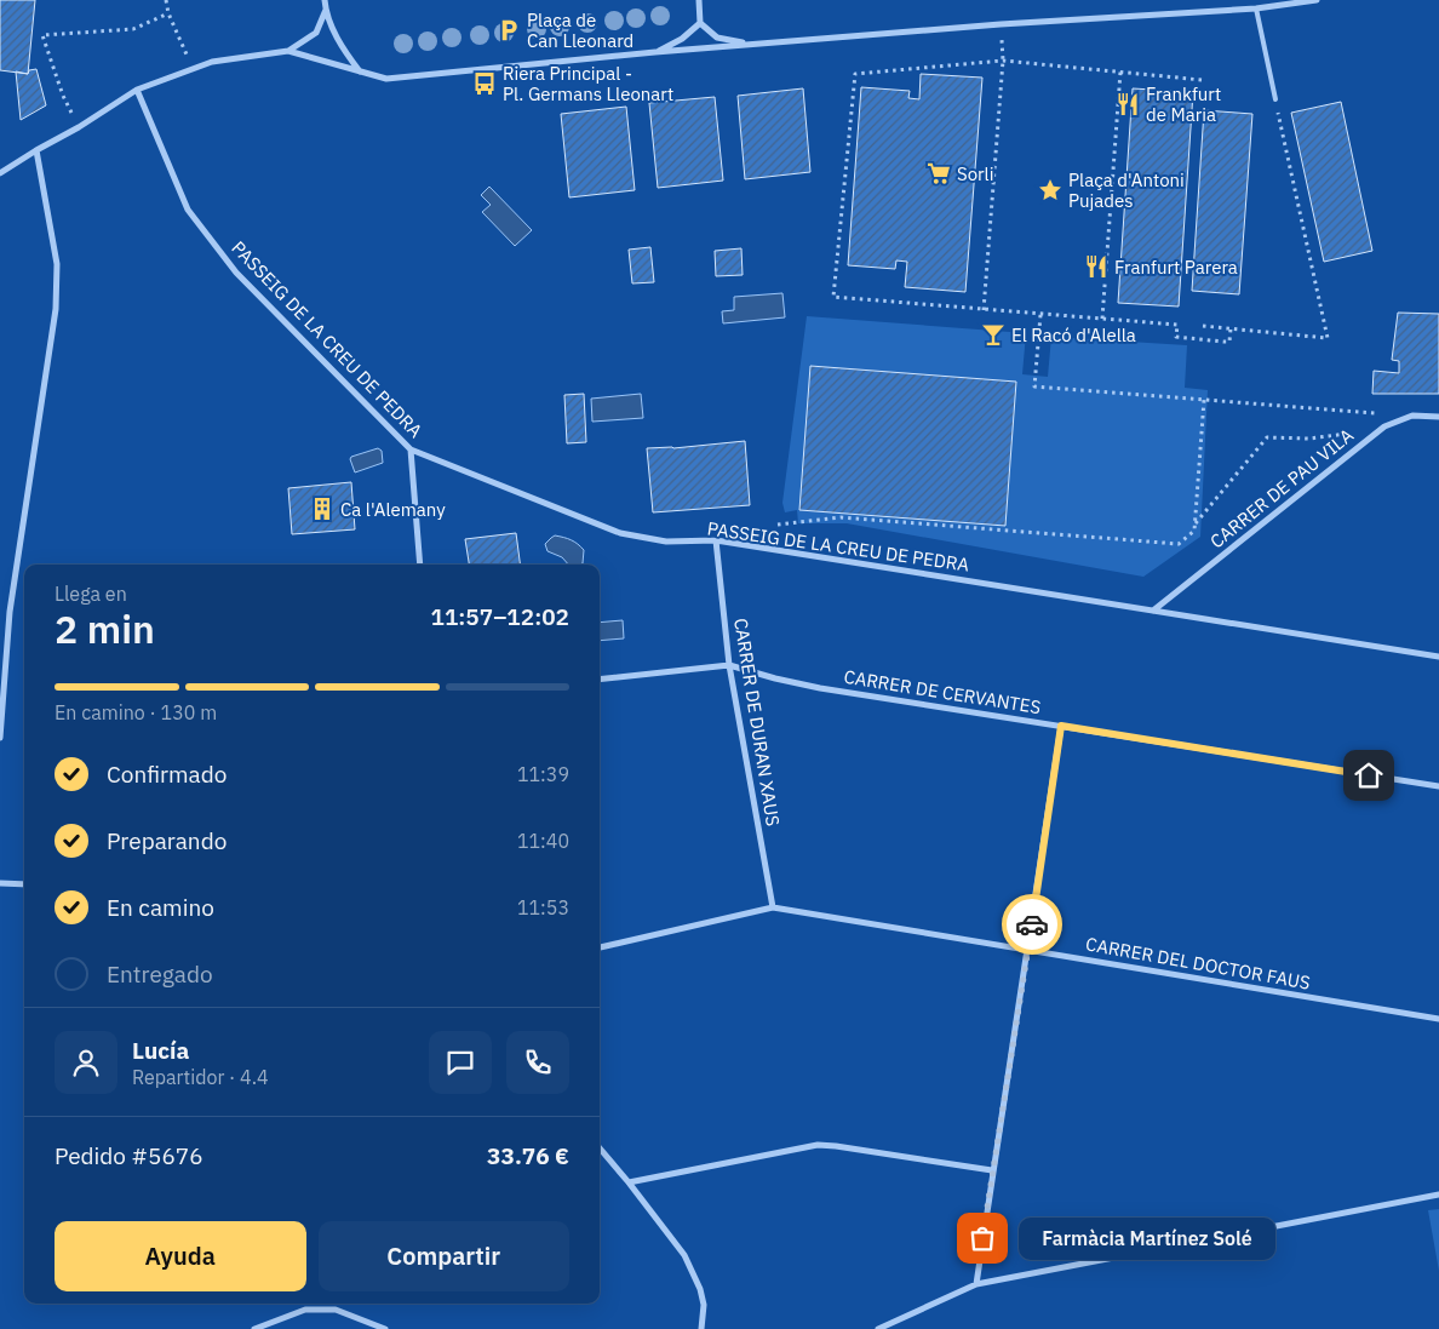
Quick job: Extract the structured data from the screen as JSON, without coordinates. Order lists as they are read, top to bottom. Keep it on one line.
{"streets":{"street":["PASSEIG DE LA CREU DE PEDRA","CARRER DE PAU VILA","CARRER DE CERVANTES","CARRER DE DURAN XAUS","CARRER DEL DOCTOR FAUS"]},"crossings":[["PASSEIG DE LA CREU DE PEDRA","CARRER DE PAU VILA"],["PASSEIG DE LA CREU DE PEDRA","CARRER DE DURAN XAUS"],["CARRER DE CERVANTES","CARRER DE DURAN XAUS"],["CARRER DE DURAN XAUS","CARRER DEL DOCTOR FAUS"]],"places":{"parking":["Plaça de Can Lleonard"],"bus stop":["Riera Principal - Pl. Germans Lleonart"],"restaurant":["Frankfurt de Maria","Franfurt Parera"],"supermarket":["Sorli"],"place":["Plaça d'Antoni Pujades"],"bar":["El Racó d'Alella"],"building":["Ca l'Alemany"],"other":["Farmàcia Martínez Solé"]},"page":{"heading":["2 min","Llega en","11:57–12:02"],"panel":["Lucía","Repartidor · 4.4","Pedido #5676","33.76 €"],"bar":"En camino · 130 m","list":[["Confirmado","11:39"],["Preparando","11:40"],["En camino","11:53"],"Entregado"],"buttons":["Ayuda","Compartir"],"bubble":"Farmàcia Martínez Solé"}}
